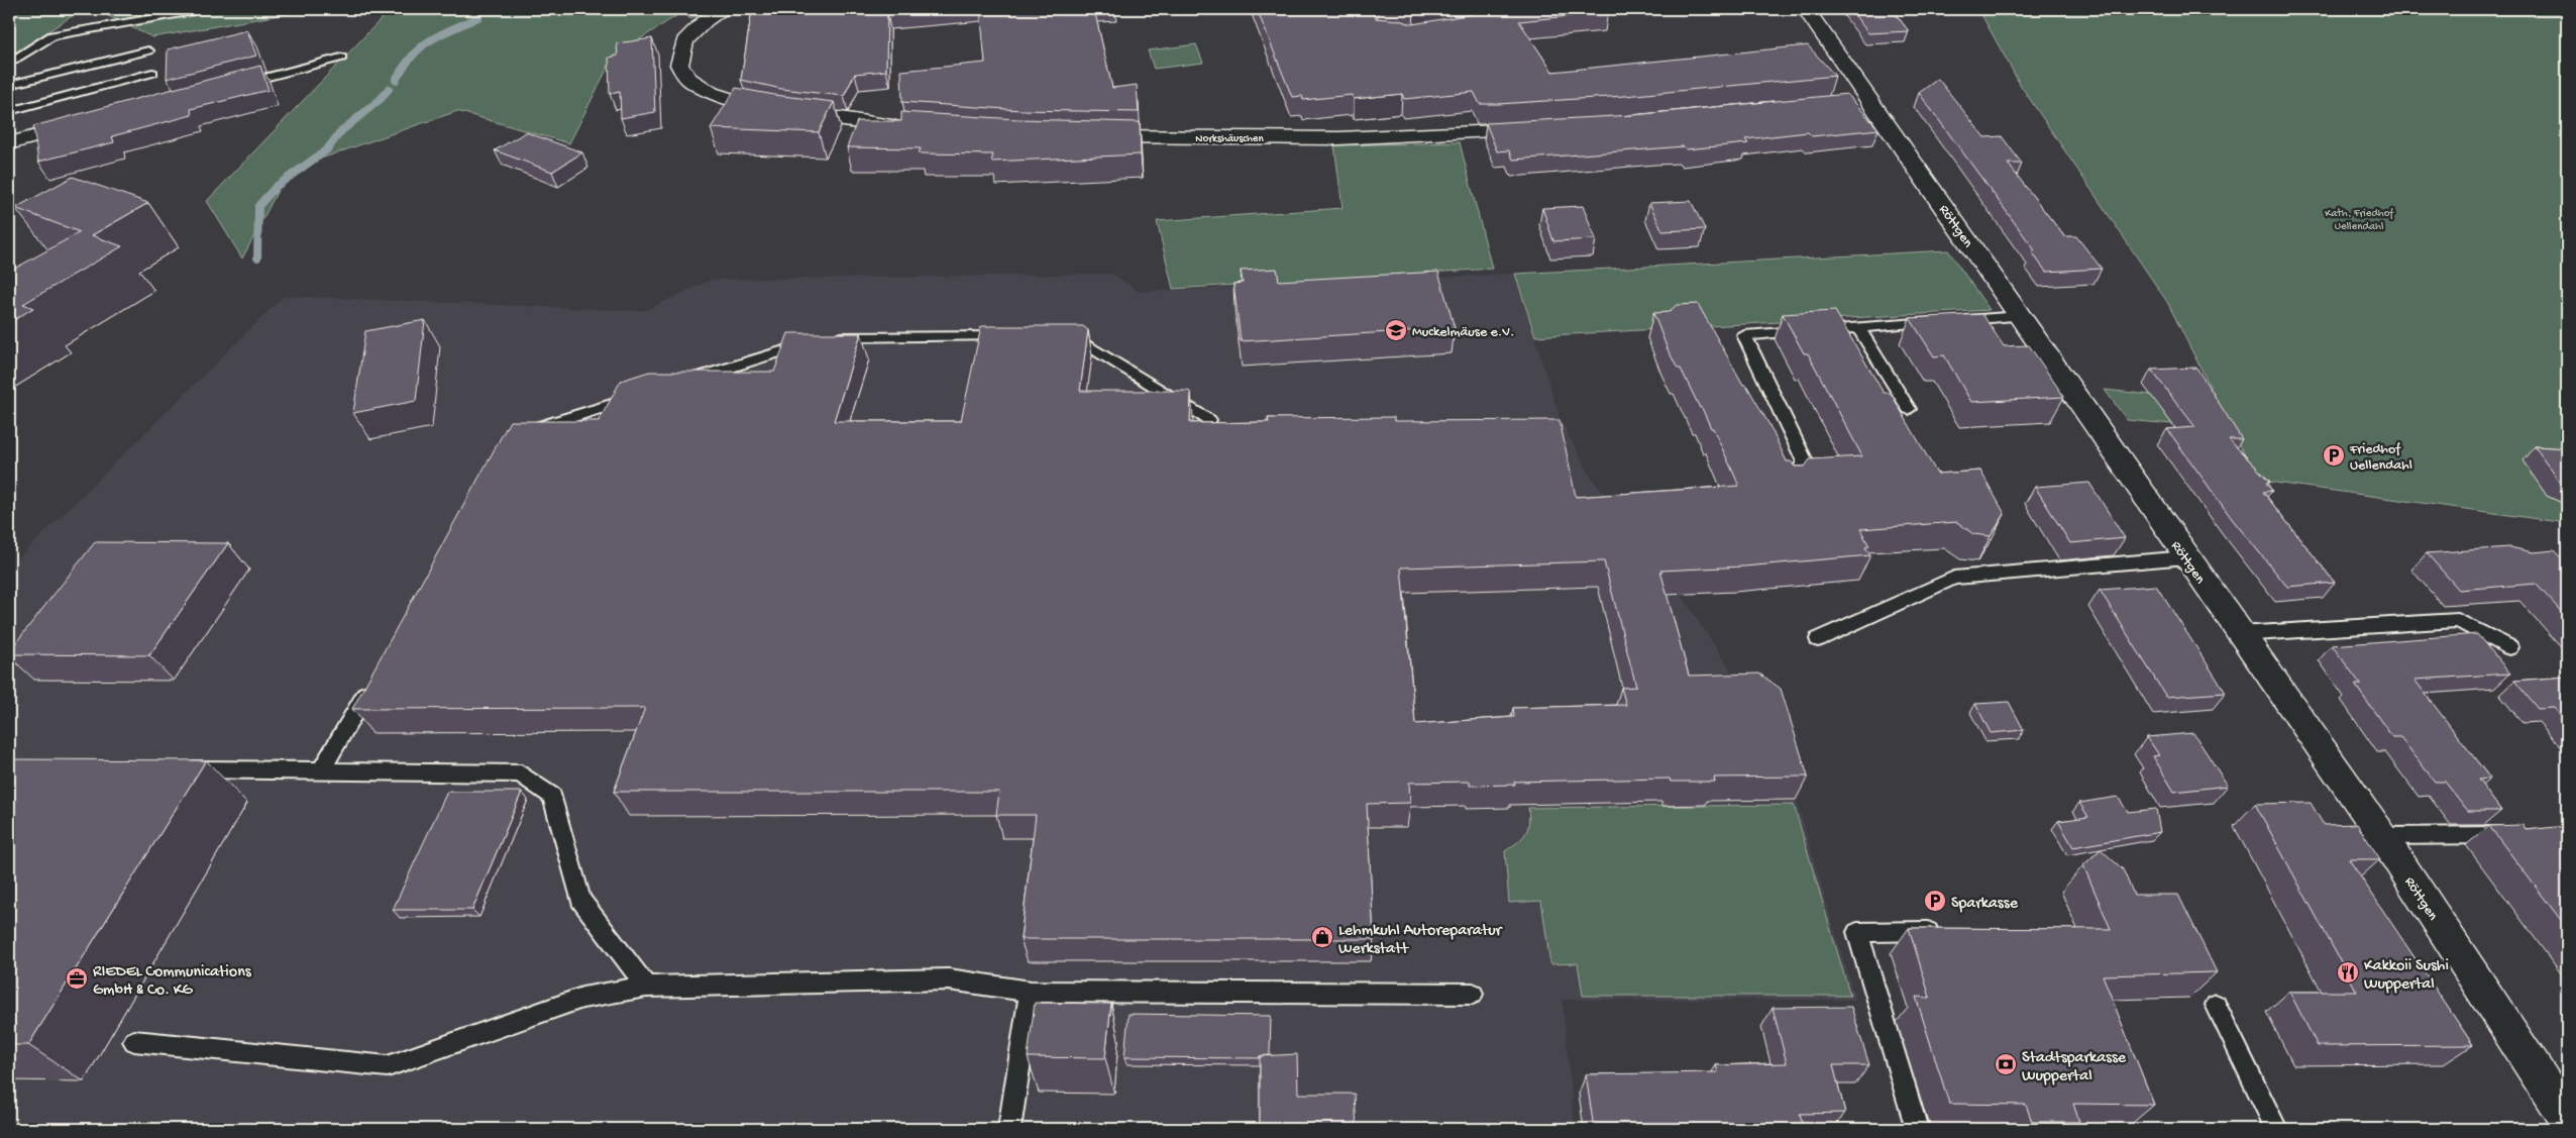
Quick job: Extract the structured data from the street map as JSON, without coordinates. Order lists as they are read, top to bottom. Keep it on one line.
{"streets":{"street":["Norkshäuschen","Röttgen"]},"parks":["Kath. Friedhof Uellendahl"],"places":{"school or university":["Muckelmäuse e.V."],"parking":["Friedhof Uellendahl","Sparkasse"],"shop":["Lehmkuhl Autoreparatur Werkstatt"],"restaurant":["Kakkoii Sushi Wuppertal"],"office":["RIEDEL Communications GmbH & Co. KG"],"bank":["Stadtsparkasse Wuppertal"]}}
